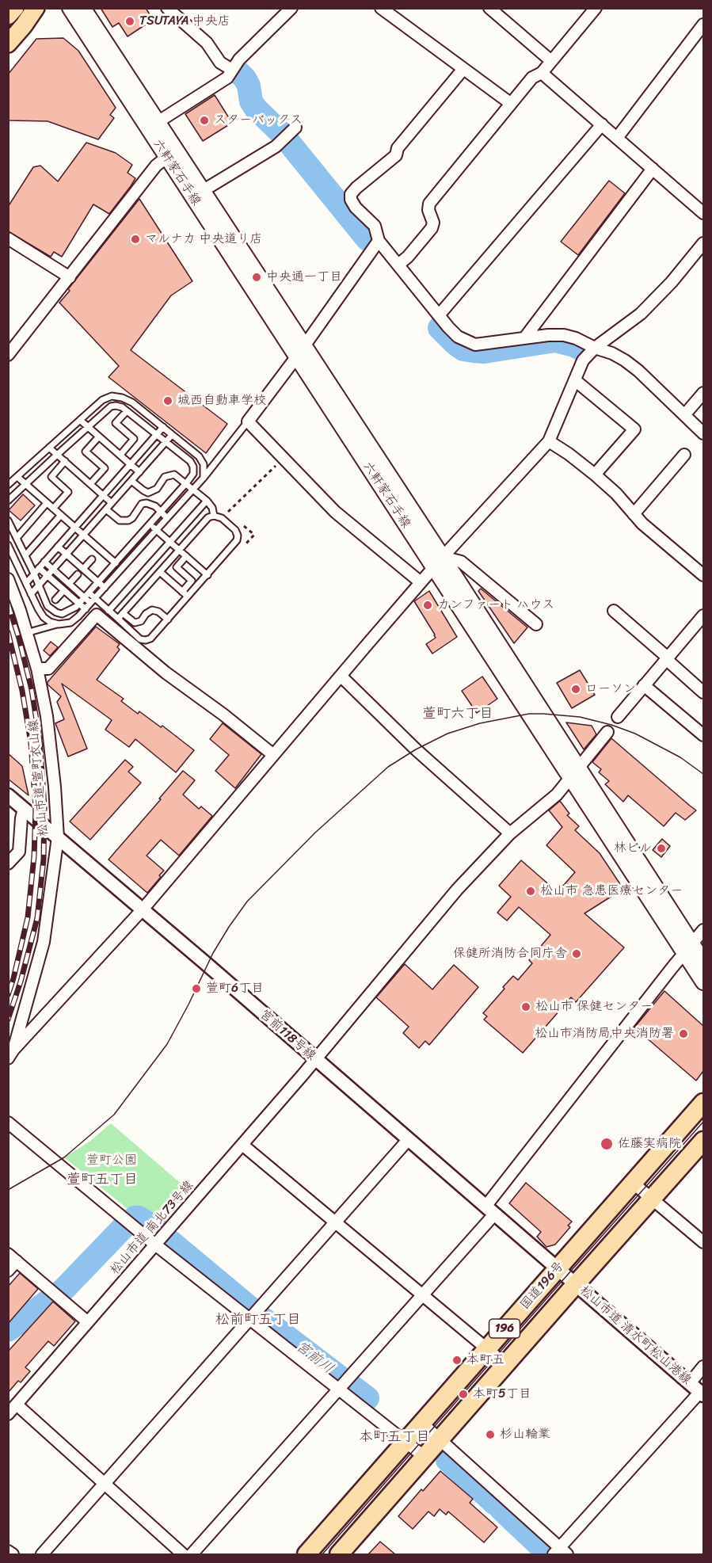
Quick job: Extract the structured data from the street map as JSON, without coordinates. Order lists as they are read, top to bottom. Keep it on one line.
{"streets":{"highway":["国道196号","196"],"main road":["六軒家石手線"],"street":["松山市道 萱町衣山線","宮前118号線","松山市道 南北73号線","松山市道 清水町松山港線"]},"crossings":[["六軒家石手線","松山市道 南北73号線"],["松山市道 萱町衣山線","宮前118号線"],["宮前118号線","松山市道 南北73号線"],["宮前118号線","国道196号"],["宮前118号線","松山市道 清水町松山港線"],["国道196号","松山市道 清水町松山港線"]],"districts":["萱町六丁目","萱町五丁目","松前町五丁目","本町五丁目"],"water":["宮前川"],"parks":["萱町公園"],"places":["TSUTAYA 中央店","スターバックス","マルナカ 中央道り店","中央通一丁目","城西自動車学校","カンファート ハウス","ローソン","林ビル","松山市 急患医療センター","保健所消防合同庁舎","萱町6丁目","松山市 保健センター","松山市消防局中央消防署","佐藤実病院","本町五","本町5丁目","杉山輪業"]}
